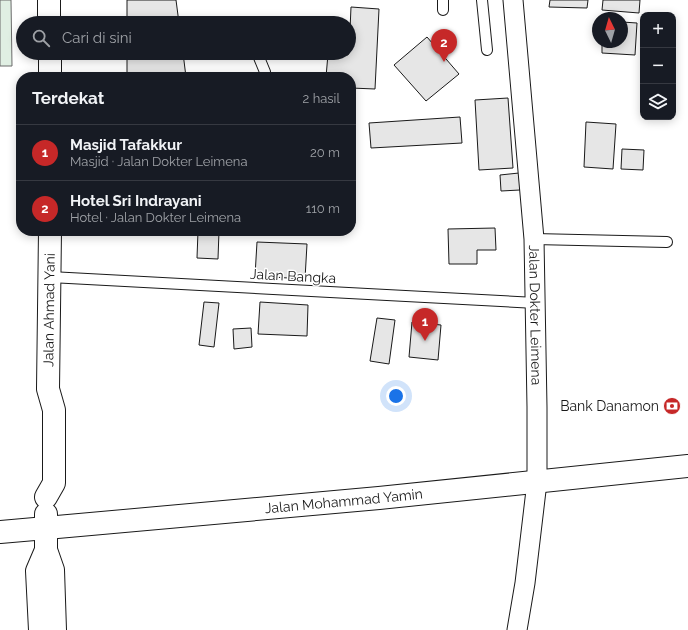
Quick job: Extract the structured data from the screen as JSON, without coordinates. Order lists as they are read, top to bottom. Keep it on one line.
{"streets":{"main road":["Jalan Ahmad Yani","Jalan Mohammad Yamin"],"street":["Jalan Dokter Leimena"],"lane":["Jalan Bangka"]},"crossings":[["Jalan Bangka","Jalan Ahmad Yani"],["Jalan Bangka","Jalan Dokter Leimena"],["Jalan Ahmad Yani","Jalan Mohammad Yamin"],["Jalan Dokter Leimena","Jalan Mohammad Yamin"]],"places":{"bank":["Bank Danamon"]},"north":"top","page":{"map_buttons":["+","−"],"search":"Cari di sini","pins":["2","1"],"heading":["Terdekat","2 hasil"],"list":[{"mark":"1","name":"Masjid Tafakkur","note":"Masjid · Jalan Dokter Leimena","value":"20 m"},{"mark":"2","name":"Hotel Sri Indrayani","note":"Hotel · Jalan Dokter Leimena","value":"110 m"}]}}
